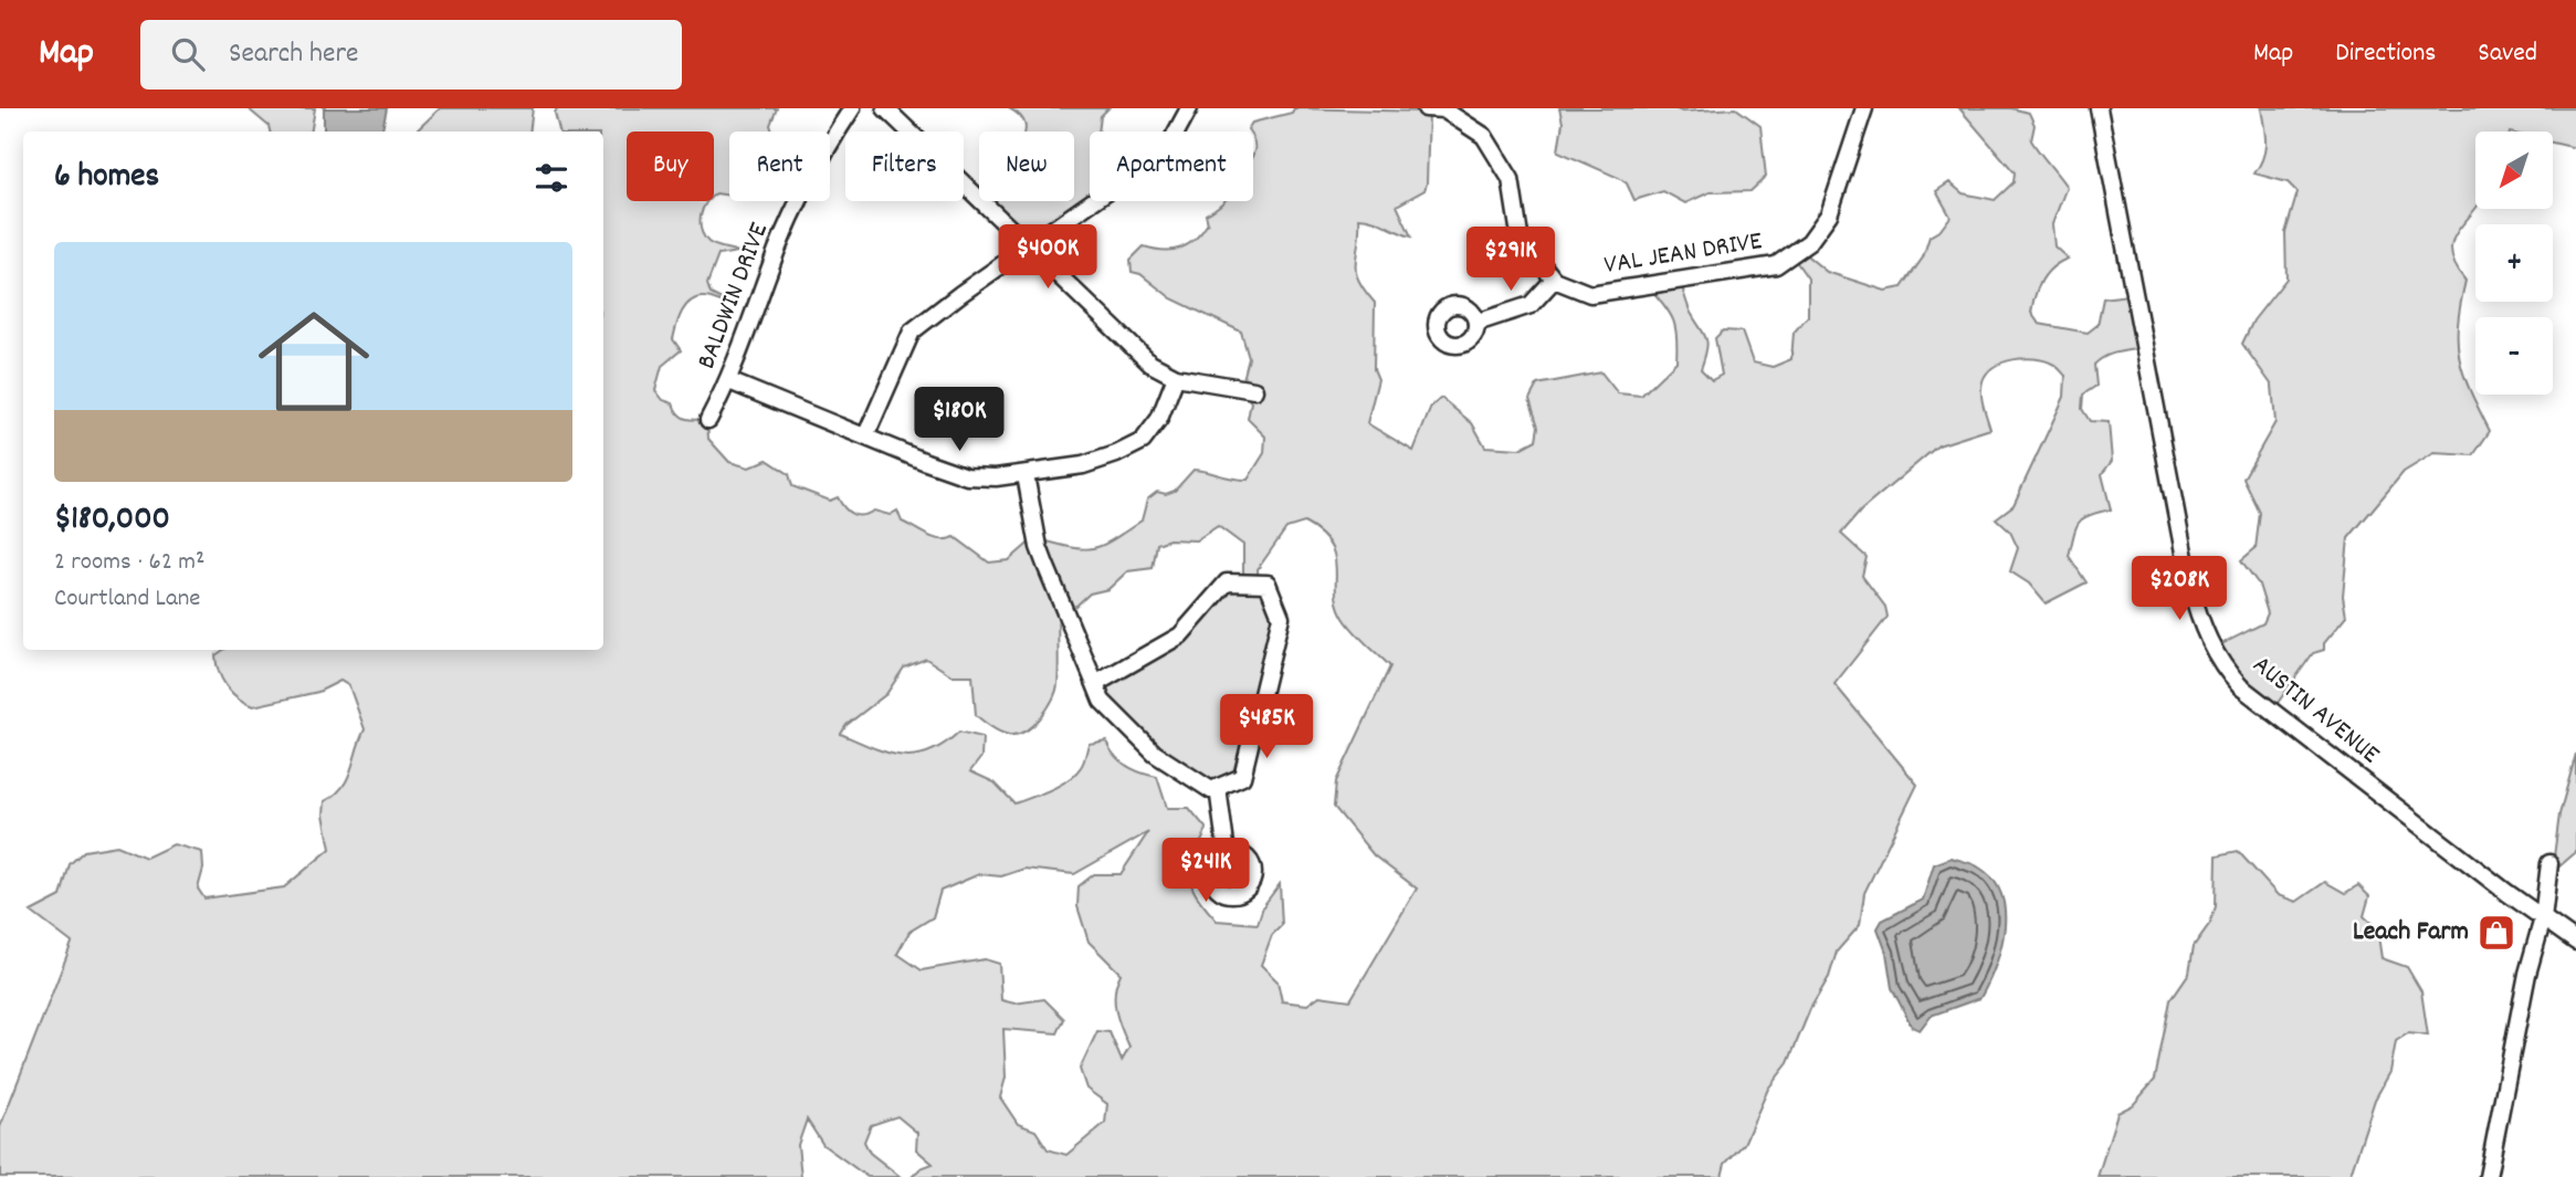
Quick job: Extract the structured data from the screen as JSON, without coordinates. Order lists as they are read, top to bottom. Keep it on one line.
{"streets":{"street":["VAL JEAN DRIVE","BALDWIN DRIVE","AUSTIN AVENUE"]},"places":{"shop":["Leach Farm"]},"north":"bottom left","page":{"header":"Map","search":"Search here","nav":["Map","Directions","Saved"],"map_buttons":["+","−"],"chip":["Buy","Rent","Filters","New","Apartment"],"heading":"6 homes","price":["$400K","$291K","$180K","$208K","$485K","$241K"],"list":[{"name":"$180,000","note":"2 rooms · 62 m² · Courtland Lane"}]}}
